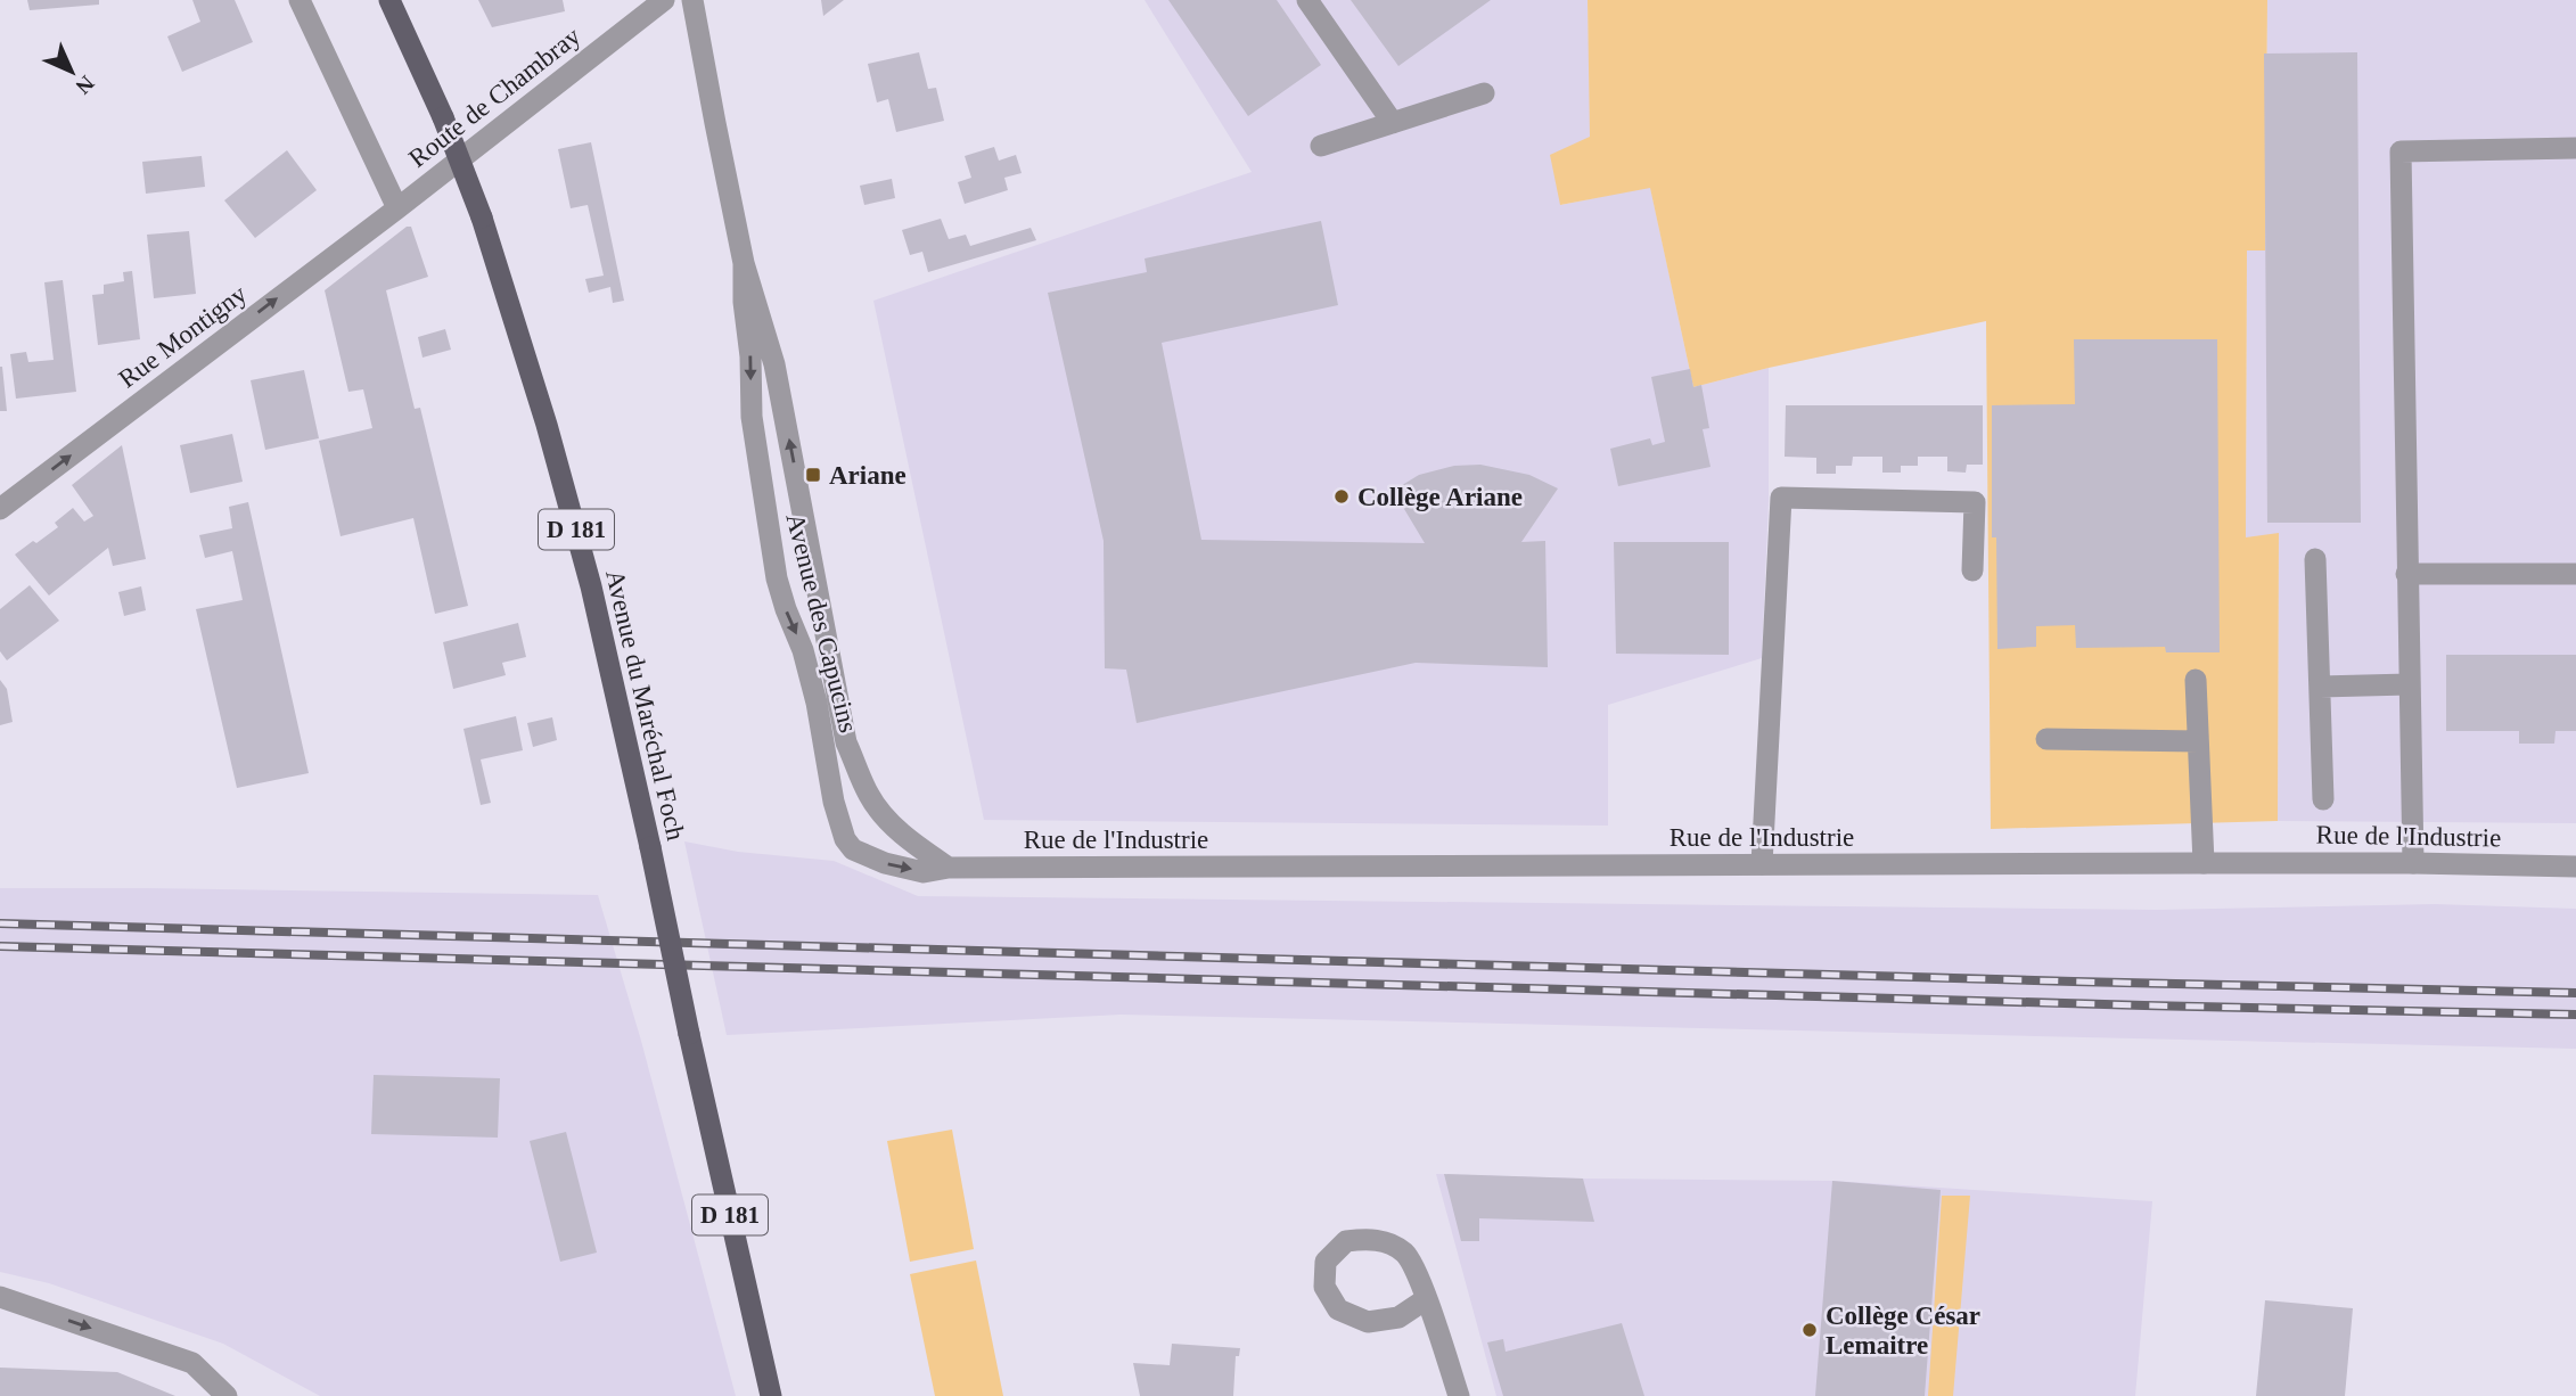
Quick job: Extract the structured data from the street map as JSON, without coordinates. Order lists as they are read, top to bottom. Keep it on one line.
{"streets":{"main road":["D 181","Avenue du Maréchal Foch"],"street":["Route de Chambray","Rue Montigny","Avenue des Capucins","Rue de l'Industrie"]},"crossings":[["Route de Chambray","Rue Montigny"],["Avenue des Capucins","Rue de l'Industrie"]],"one_way":["Rue Montigny"],"places":{"transit":["Ariane"],"other":["Collège Ariane","Collège César Lemaitre"]},"north":"bottom right"}
